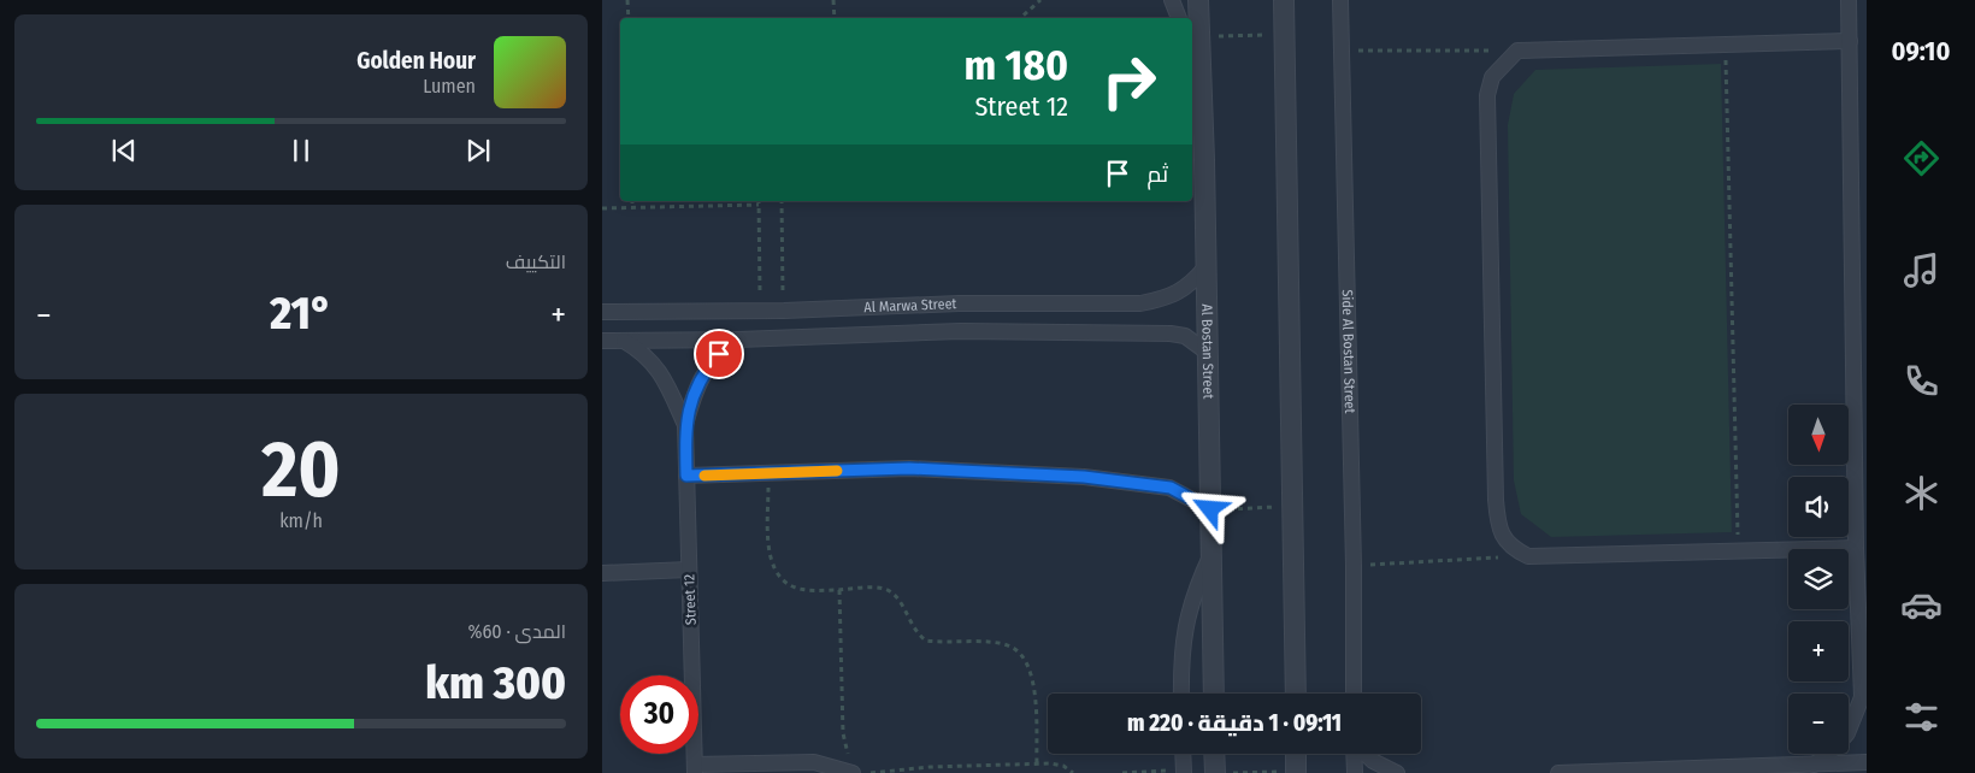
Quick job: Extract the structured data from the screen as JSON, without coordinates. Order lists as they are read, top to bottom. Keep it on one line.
{"streets":{"street":["Al Marwa Street","Al Bostan Street","Side Al Bostan Street","Street 12"]},"crossings":[["Al Marwa Street","Al Bostan Street"],["Al Marwa Street","Street 12"]],"north":"bottom","page":{"tabs":"09:10","turn":["180 m","Street 12"],"song":["Golden Hour","Lumen"],"then":"ثم","tile":["التكييف",["20","km/h"],["المدى · 60%","300 km"]],"heat":["−","21°","+"],"map_buttons":["+","−"],"limit":"30","trip":"09:11 · 1 دقيقة · 220 m"}}
